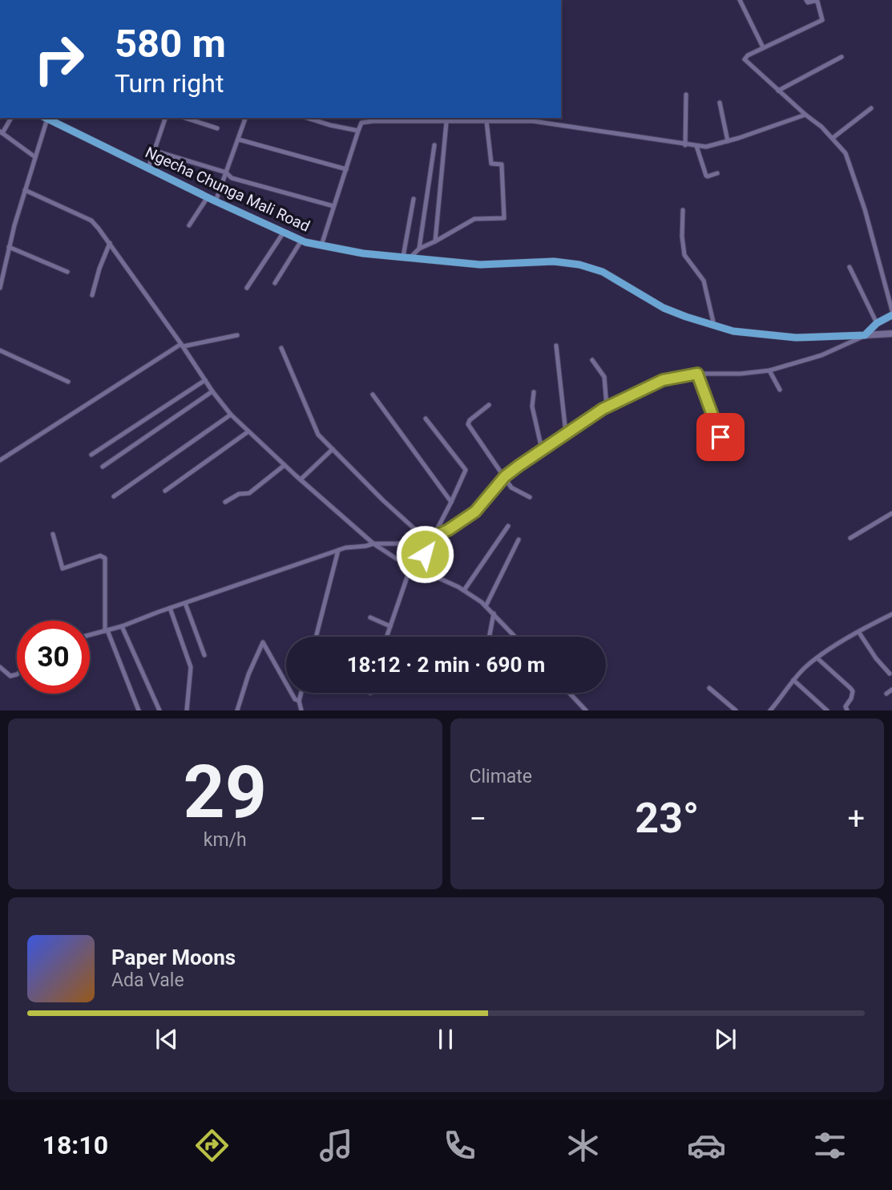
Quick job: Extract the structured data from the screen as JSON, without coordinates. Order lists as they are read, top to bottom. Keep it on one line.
{"streets":{"main road":["Ngecha Chunga Mali Road"]},"page":{"turn":["580 m","Turn right"],"limit":"30","trip":"18:12 · 2 min · 690 m","tile":[["29","km/h"],"Climate"],"heat":["−","23°","+"],"song":["Paper Moons","Ada Vale"],"tabs":"18:10"}}
